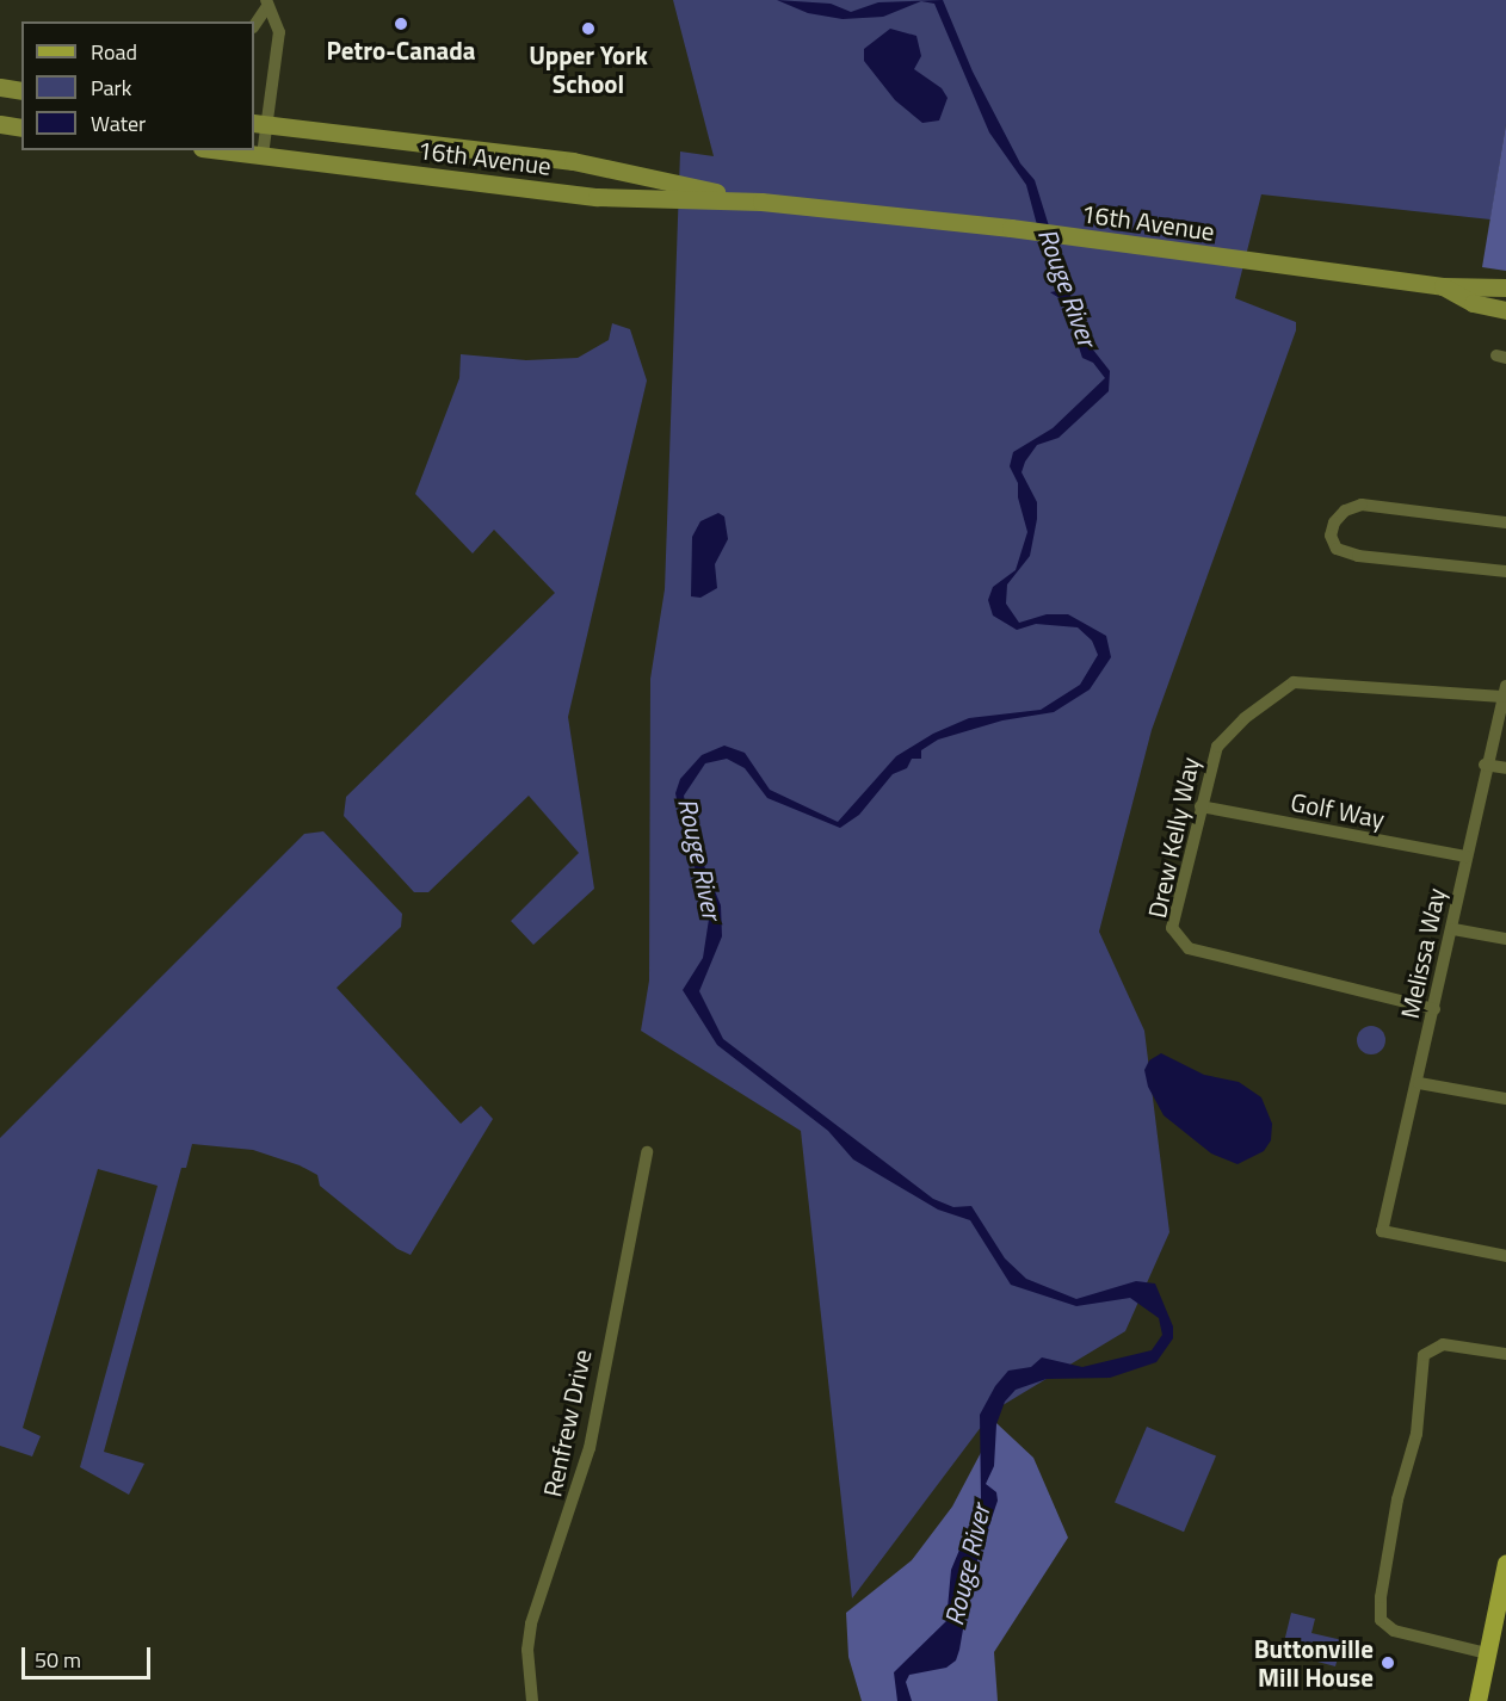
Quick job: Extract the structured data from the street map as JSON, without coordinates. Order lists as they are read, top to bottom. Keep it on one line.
{"streets":{"main road":["16th Avenue"],"street":["Golf Way","Drew Kelly Way","Melissa Way","Renfrew Drive"]},"crossings":[["Golf Way","Drew Kelly Way"],["Golf Way","Melissa Way"],["Drew Kelly Way","Melissa Way"]],"water":["Rouge River"],"places":["Petro-Canada","Upper York School","Buttonville Mill House"],"legend":["Road","Park","Water"],"scale_bar":"50 m"}
